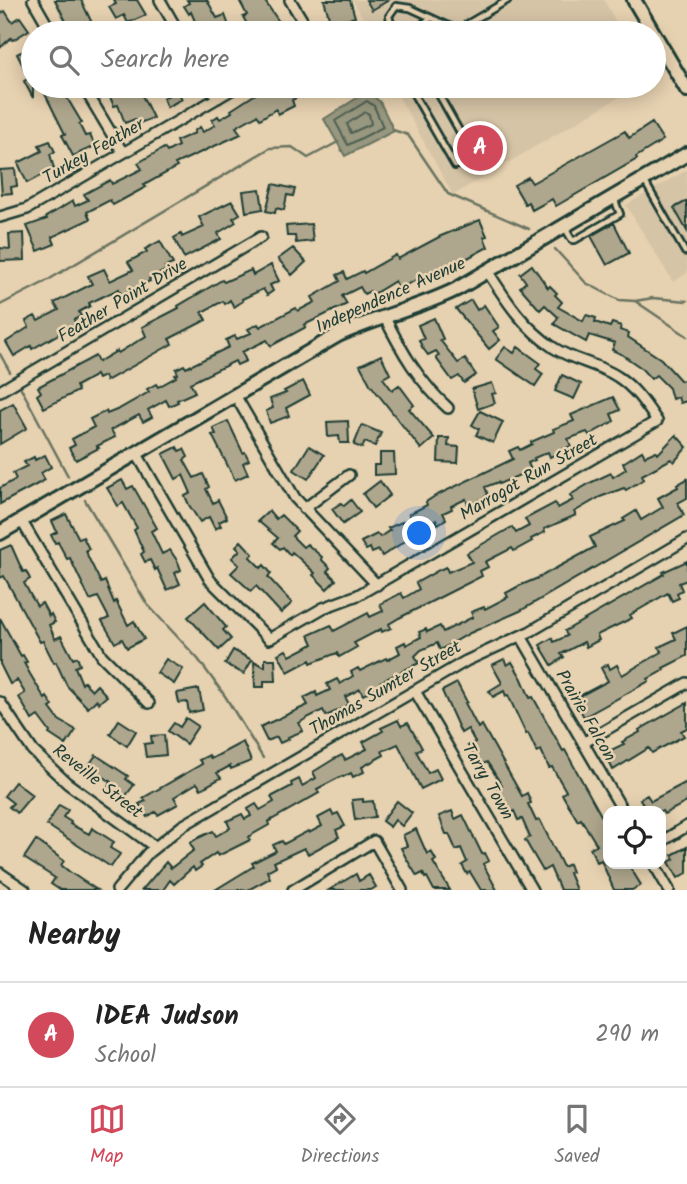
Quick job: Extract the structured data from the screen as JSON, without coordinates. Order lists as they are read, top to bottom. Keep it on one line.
{"streets":{"street":["Turkey Feather","Independence Avenue","Feather Point Drive","Marrogot Run Street","Thomas Sumter Street","Prairie Falcon","Reveille Street","Tarry Town"]},"crossings":[["Independence Avenue","Marrogot Run Street"],["Thomas Sumter Street","Prairie Falcon"],["Thomas Sumter Street","Reveille Street"],["Thomas Sumter Street","Tarry Town"]],"page":{"search":"Search here","pins":"A","heading":"Nearby","list":[{"mark":"A","name":"IDEA Judson","note":"School","value":"290 m"}],"nav":["Map","Directions","Saved"]}}
